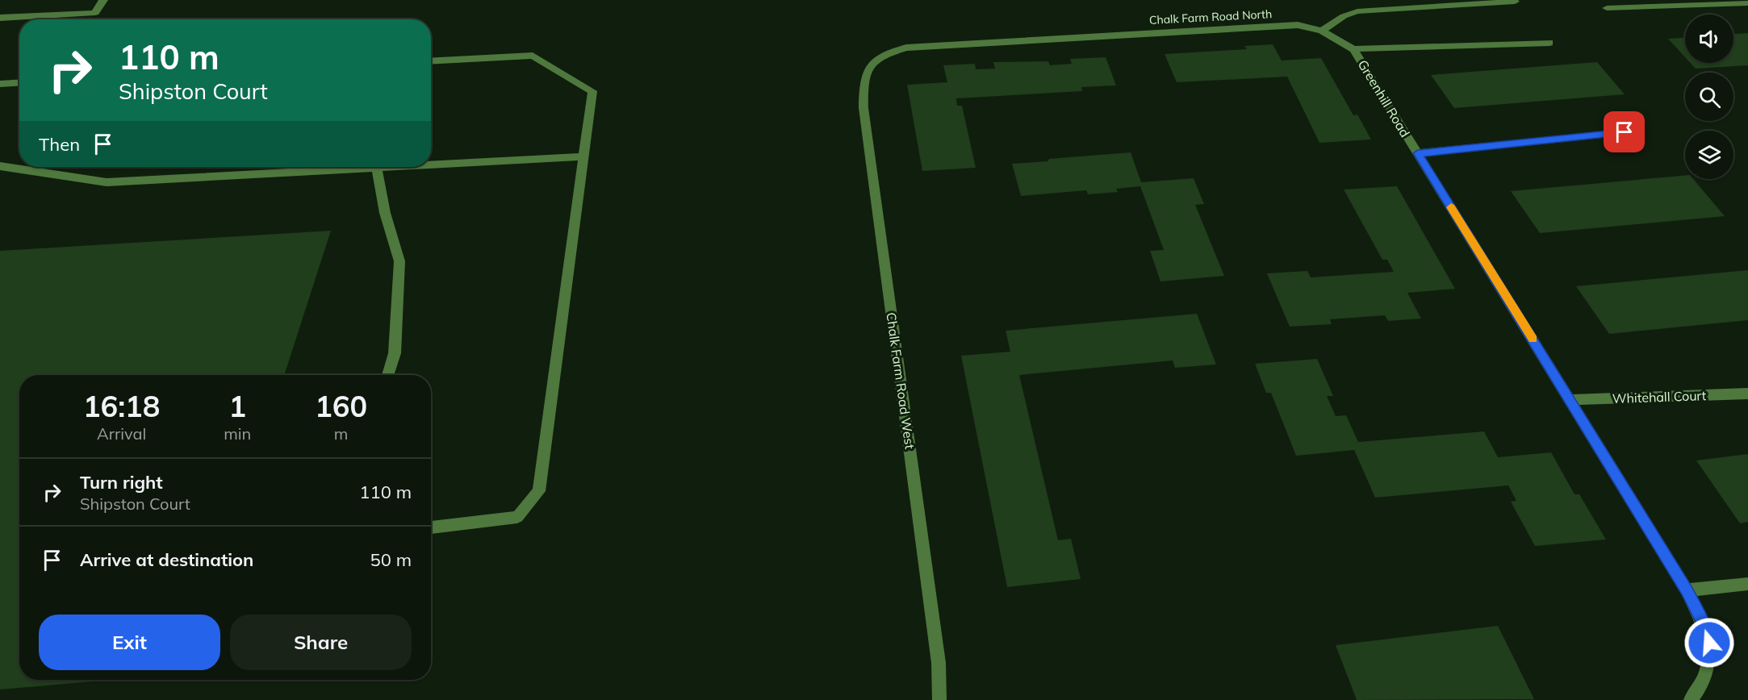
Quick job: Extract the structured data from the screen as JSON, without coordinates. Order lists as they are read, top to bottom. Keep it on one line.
{"streets":{"street":["Chalk Farm Road North","Greenhill Road","Chalk Farm Road West","Whitehall Court"]},"crossings":[["Chalk Farm Road North","Greenhill Road"],["Chalk Farm Road North","Chalk Farm Road West"],["Greenhill Road","Whitehall Court"]],"page":{"turn":["110 m","Shipston Court"],"then":"Then","eta":["16:18","Arrival","1","min","160","m"],"list":[{"name":"Turn right","note":"Shipston Court","value":"110 m"},{"name":"Arrive at destination","value":"50 m"}],"buttons":["Exit","Share"]}}
